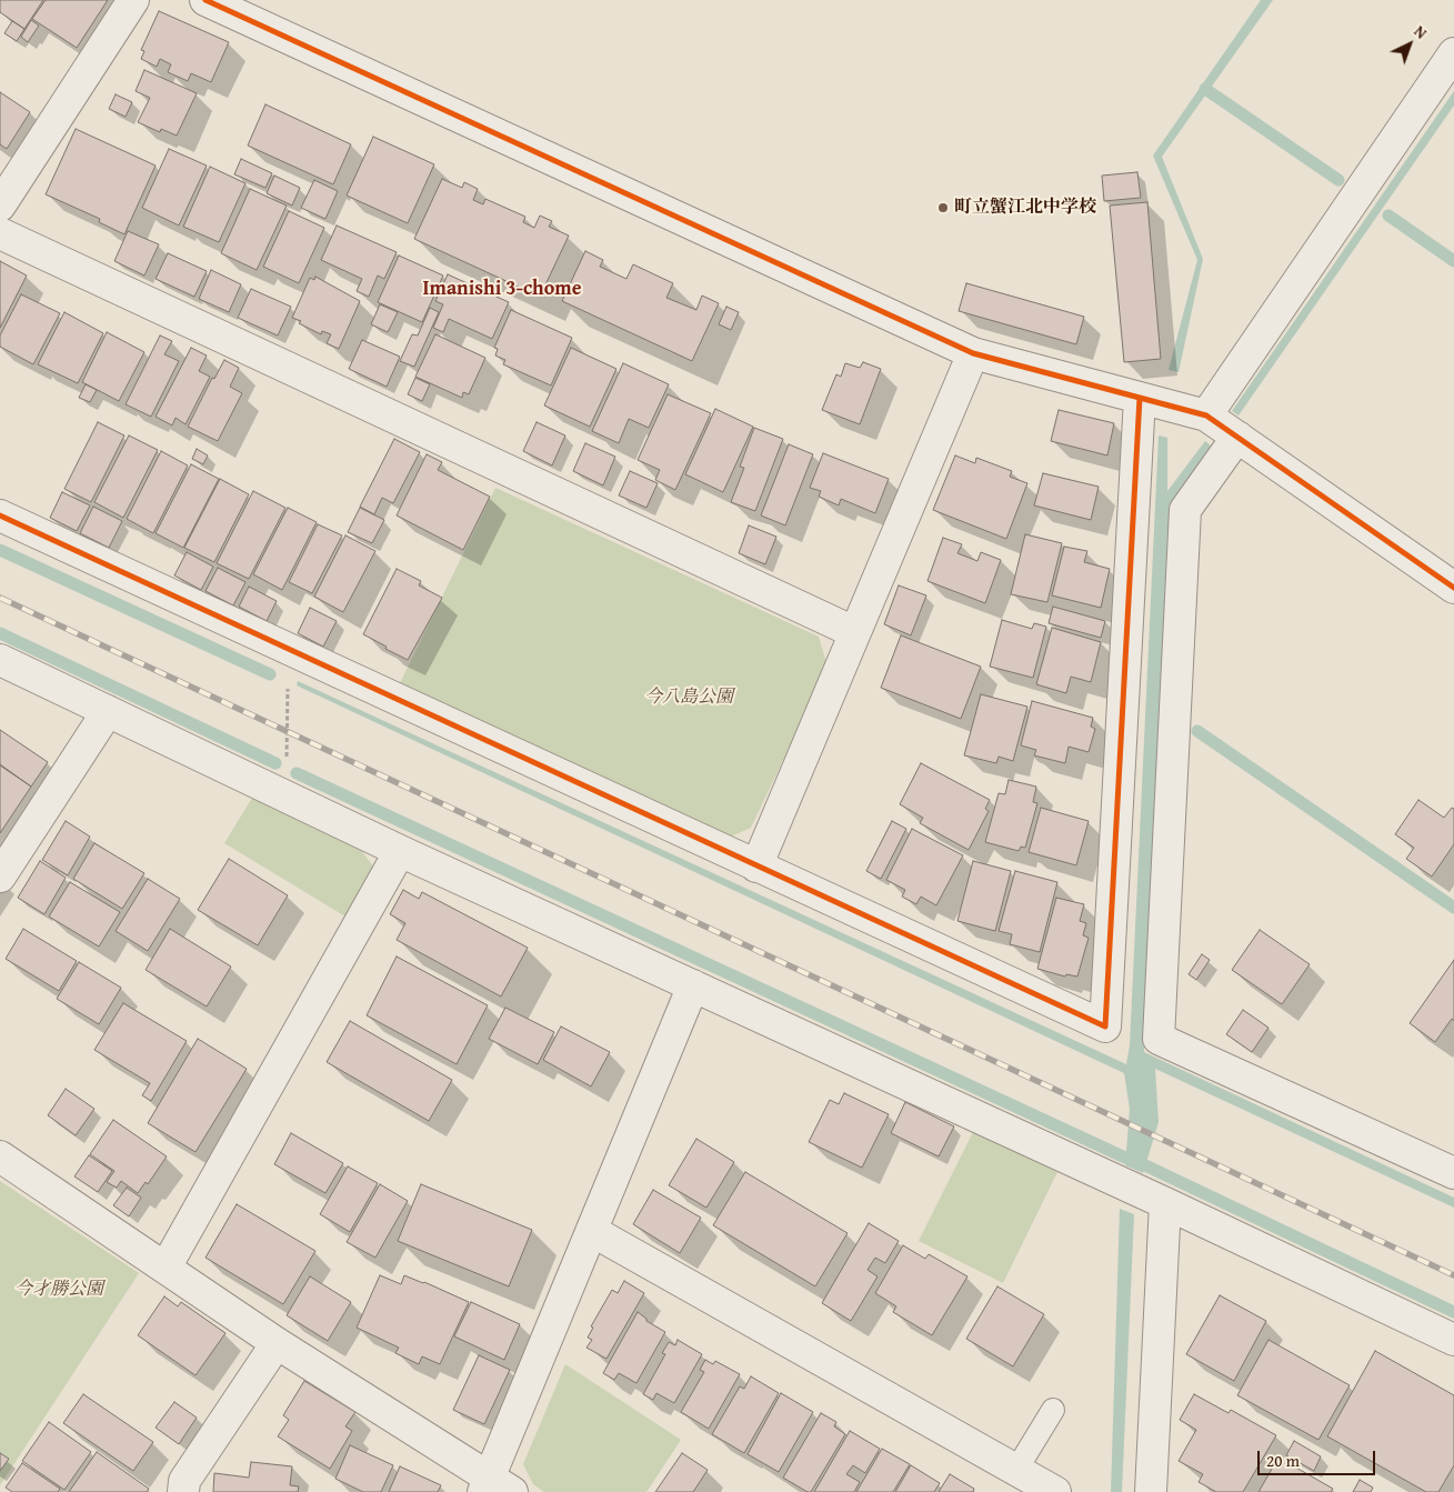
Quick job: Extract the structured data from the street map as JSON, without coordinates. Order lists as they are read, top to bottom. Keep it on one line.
{"districts":["Imanishi 3-chome"],"parks":["今八島公園","今才勝公園"],"places":["町立蟹江北中学校"],"scale_bar":"20 m","north":"top right"}
